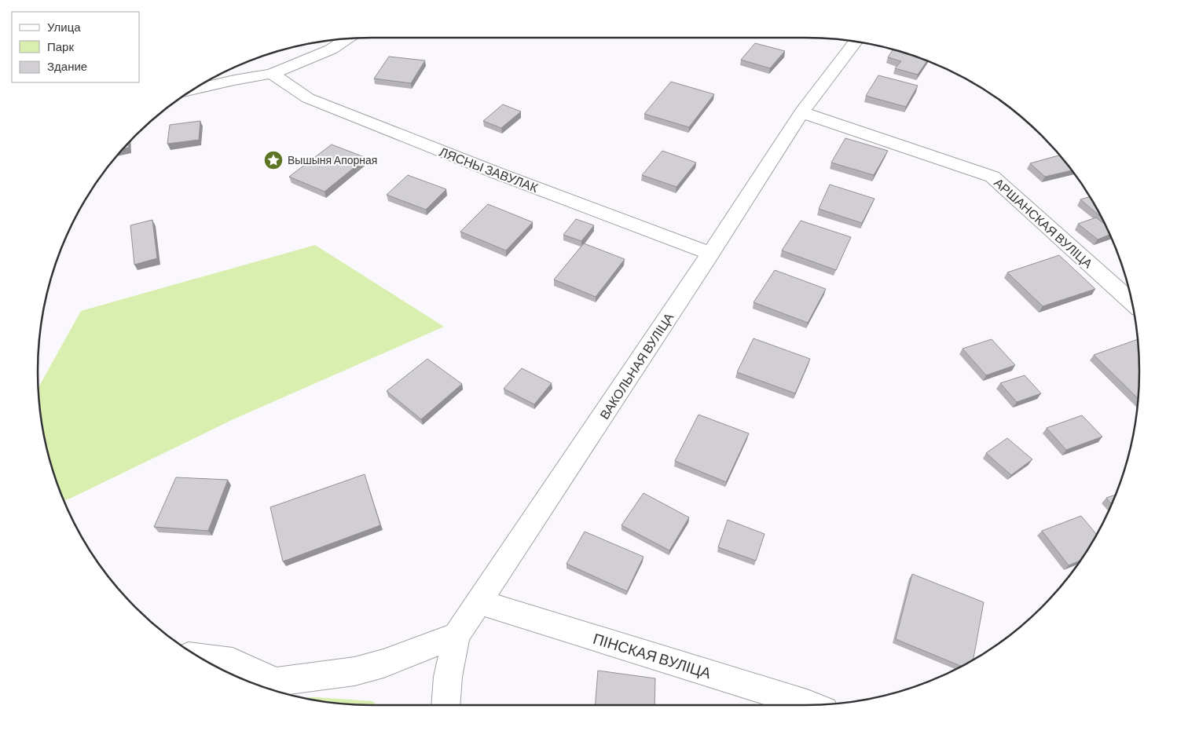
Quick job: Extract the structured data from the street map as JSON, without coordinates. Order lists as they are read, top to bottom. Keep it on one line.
{"streets":{"street":["ЛЯСНЫ ЗАВУЛАК","АРШАНСКАЯ ВУЛІЦА","ВАКОЛЬНАЯ ВУЛІЦА","ПІНСКАЯ ВУЛІЦА"]},"crossings":[["ЛЯСНЫ ЗАВУЛАК","ВАКОЛЬНАЯ ВУЛІЦА"],["АРШАНСКАЯ ВУЛІЦА","ВАКОЛЬНАЯ ВУЛІЦА"],["ВАКОЛЬНАЯ ВУЛІЦА","ПІНСКАЯ ВУЛІЦА"]],"places":{"place":["Вышыня Апорная"]},"legend":["Улица","Парк","Здание"]}
